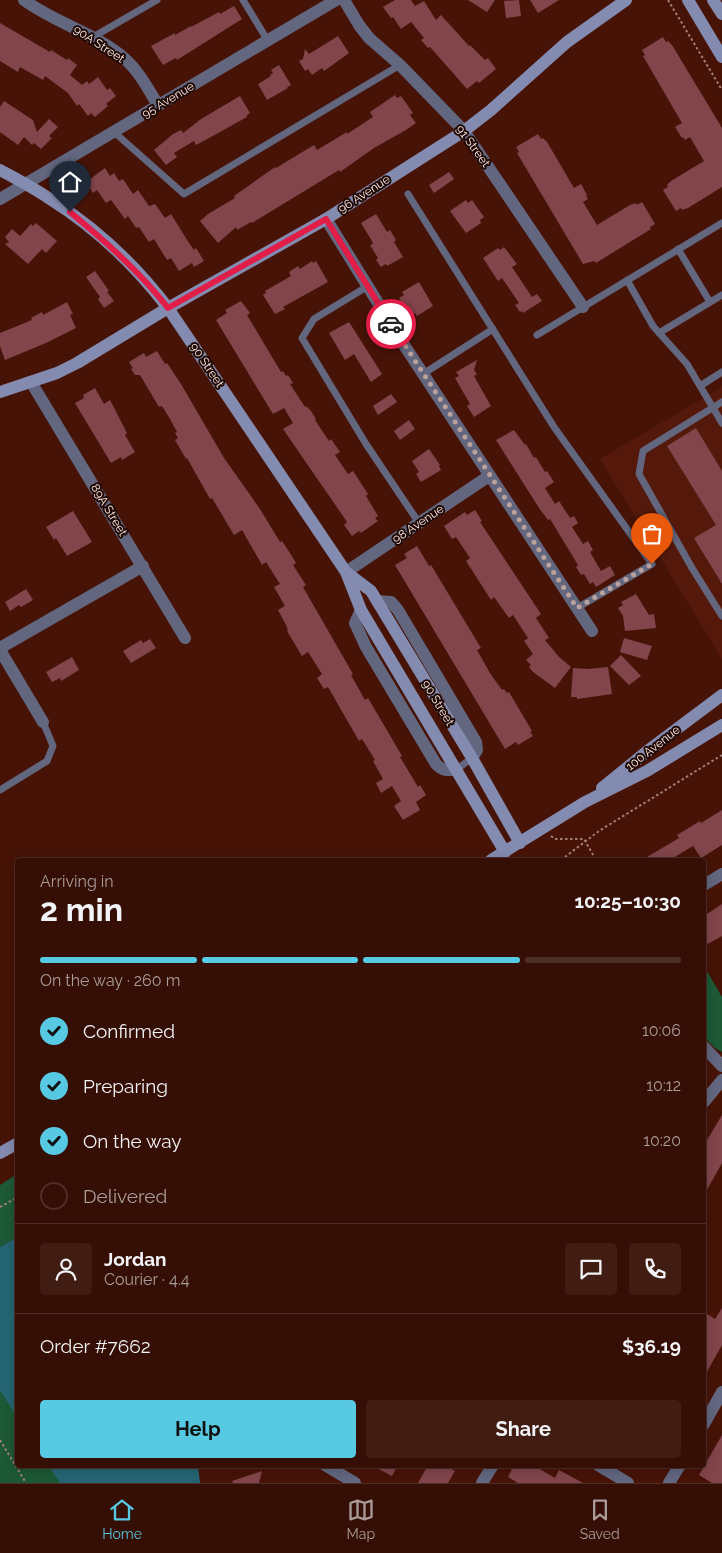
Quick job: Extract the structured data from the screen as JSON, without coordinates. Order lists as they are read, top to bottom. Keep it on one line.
{"streets":{"street":["90A Street","95 Avenue","91 Street","96 Avenue","90 Street","89A Street","98 Avenue","100 Avenue"]},"crossings":[["90A Street","95 Avenue"],["95 Avenue","90 Street"],["91 Street","96 Avenue"],["96 Avenue","90 Street"],["96 Avenue","89A Street"],["90 Street","98 Avenue"],["90 Street","100 Avenue"]],"page":{"heading":["2 min","Arriving in","10:25–10:30"],"panel":["Jordan","Courier · 4.4","Order #7662","$36.19"],"bar":"On the way · 260 m","list":[["Confirmed","10:06"],["Preparing","10:12"],["On the way","10:20"],"Delivered"],"buttons":["Help","Share"],"tabs":["Home","Map","Saved"]}}
